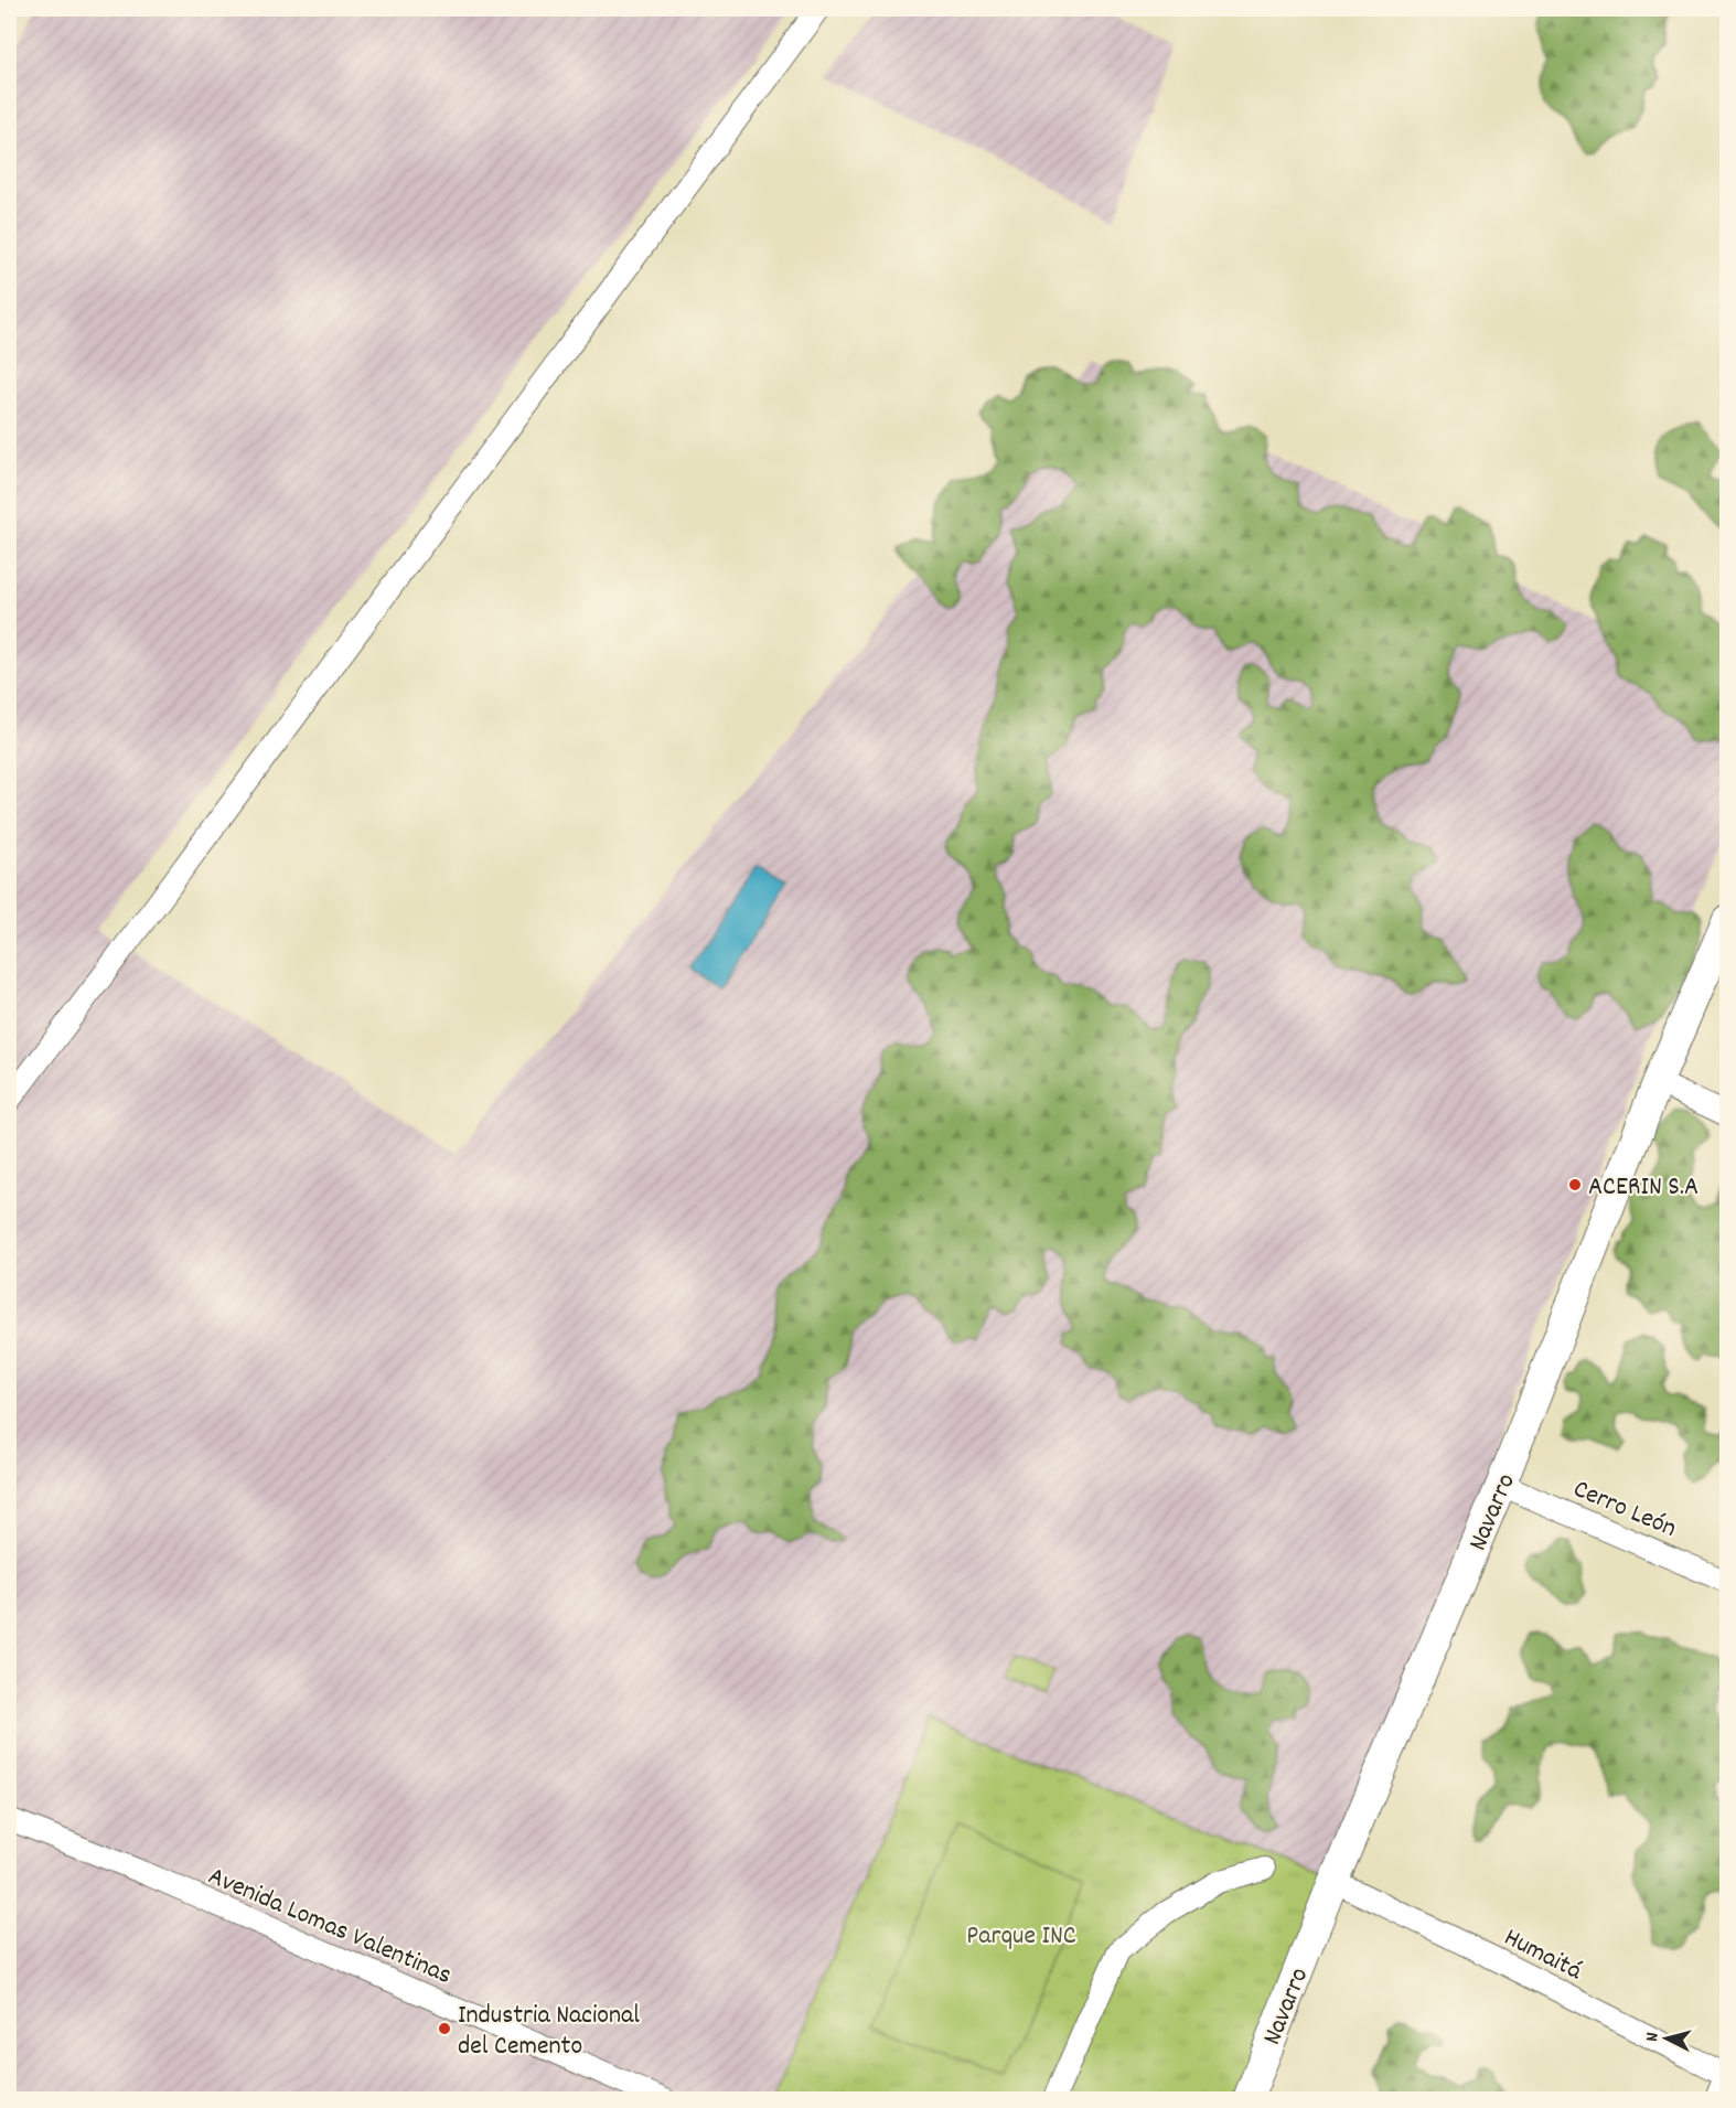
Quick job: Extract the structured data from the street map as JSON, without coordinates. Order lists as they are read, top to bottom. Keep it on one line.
{"streets":{"street":["Cerro León","Navarro","Avenida Lomas Valentinas","Humaitá"]},"crossings":[["Cerro León","Navarro"],["Navarro","Humaitá"]],"parks":["Parque INC"],"places":["ACERIN S.A","Industria Nacional del Cemento"],"north":"left"}
